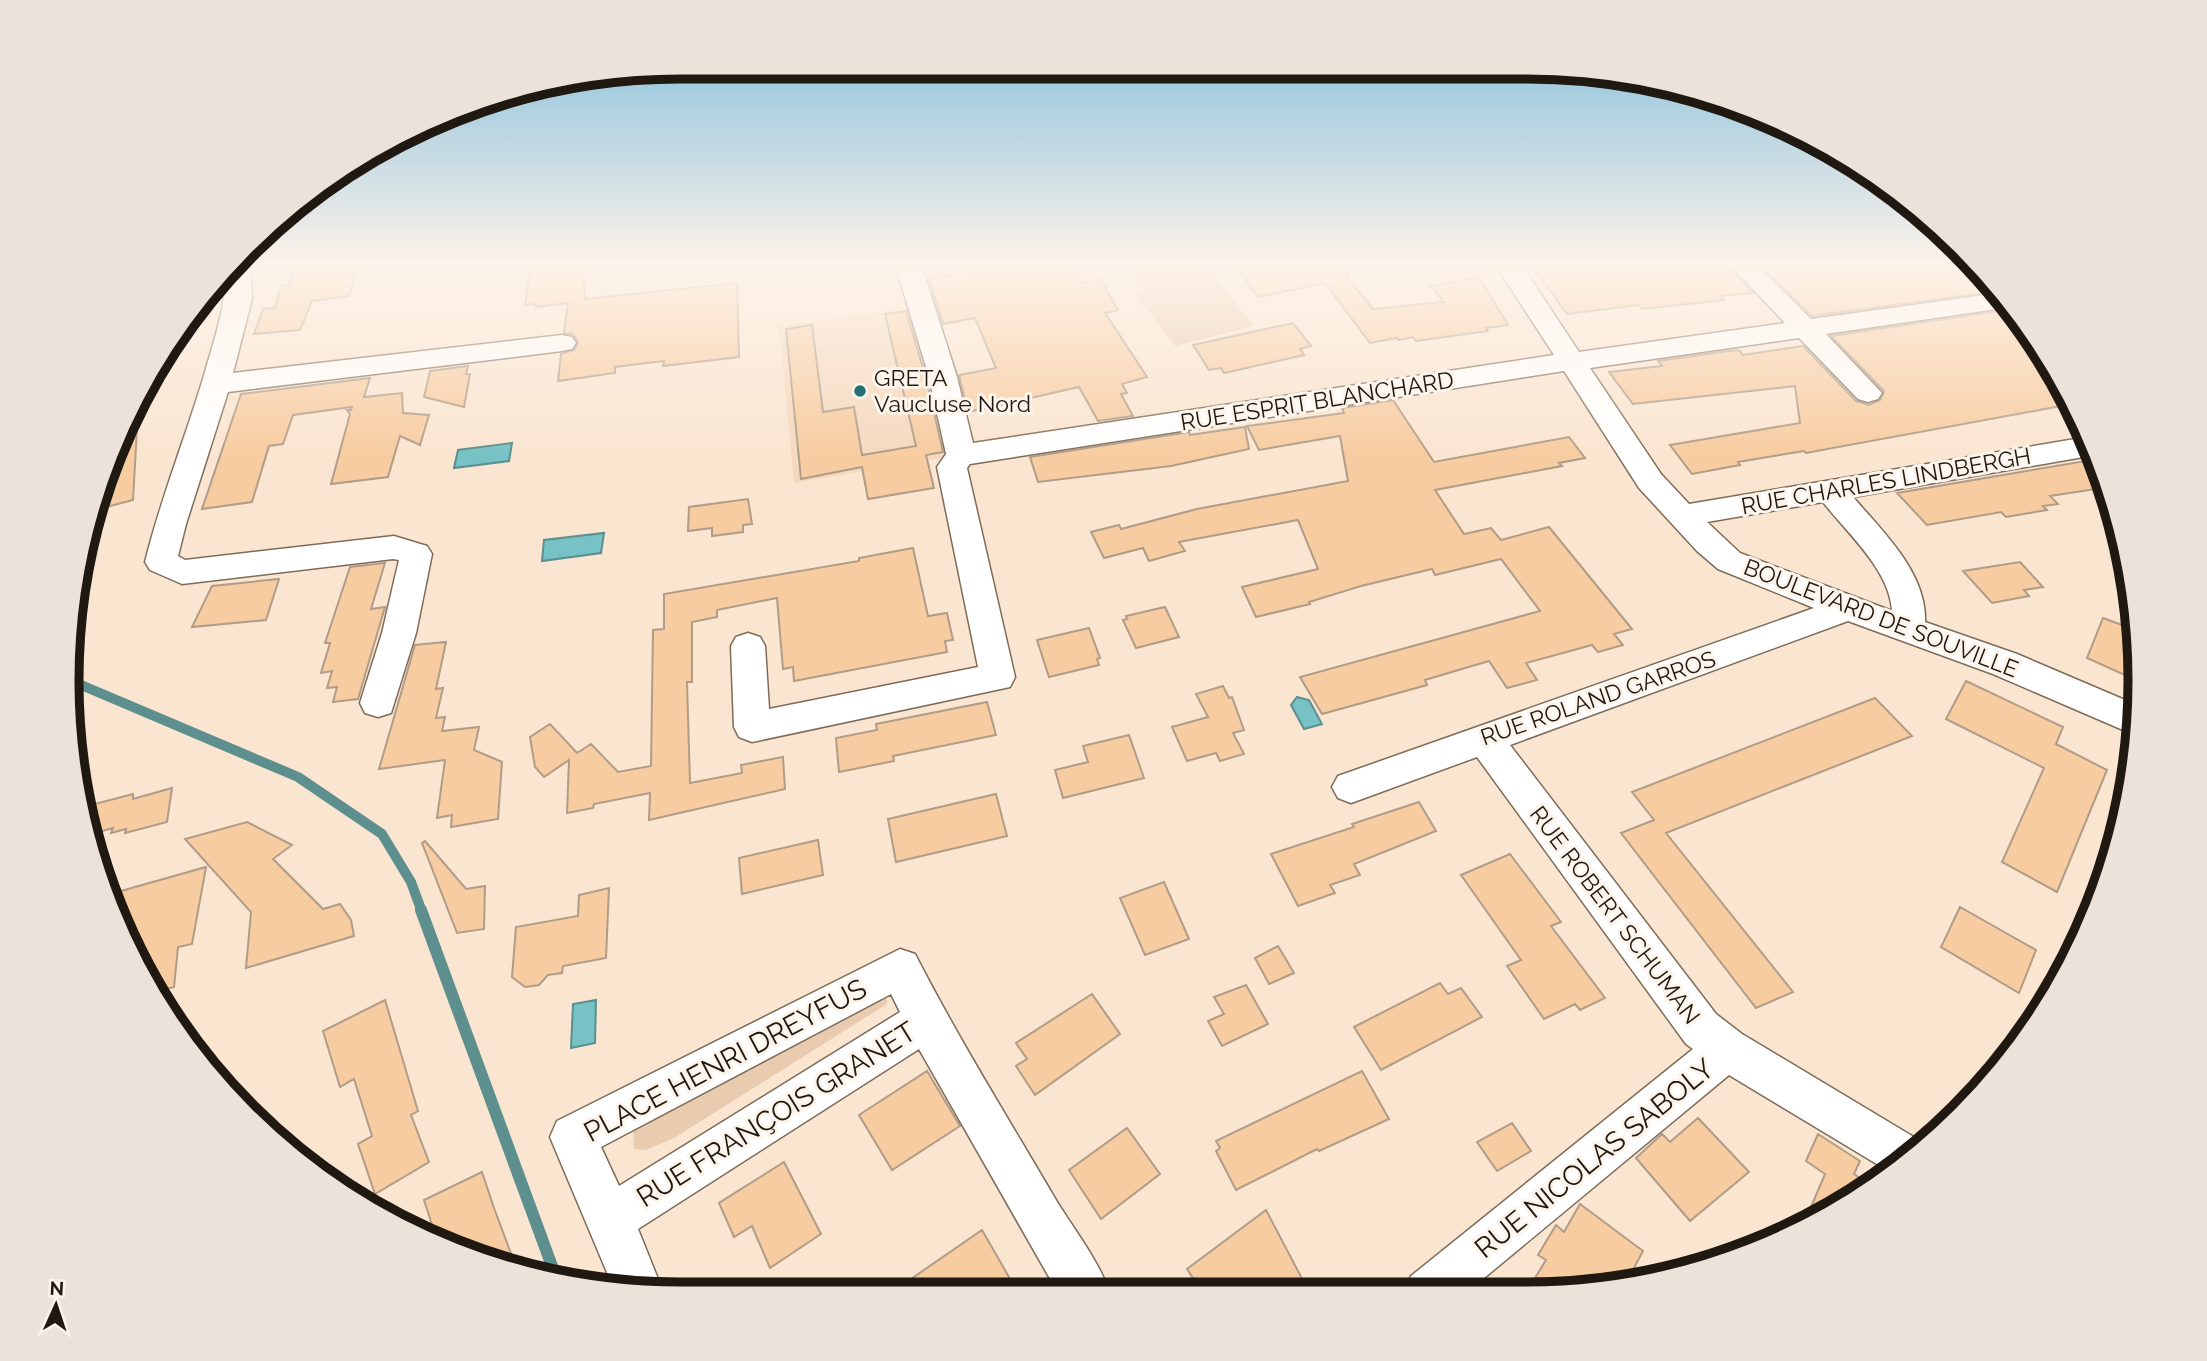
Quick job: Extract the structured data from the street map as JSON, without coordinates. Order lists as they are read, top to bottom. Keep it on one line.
{"streets":{"street":["RUE ESPRIT BLANCHARD","RUE CHARLES LINDBERGH","BOULEVARD DE SOUVILLE","RUE ROLAND GARROS","RUE ROBERT SCHUMAN","PLACE HENRI DREYFUS","RUE FRANÇOIS GRANET","RUE NICOLAS SABOLY"]},"crossings":[["RUE ESPRIT BLANCHARD","BOULEVARD DE SOUVILLE"],["RUE CHARLES LINDBERGH","BOULEVARD DE SOUVILLE"],["BOULEVARD DE SOUVILLE","RUE ROLAND GARROS"],["RUE ROLAND GARROS","RUE ROBERT SCHUMAN"],["RUE ROBERT SCHUMAN","RUE NICOLAS SABOLY"],["PLACE HENRI DREYFUS","RUE FRANÇOIS GRANET"]],"places":["GRETA Vaucluse Nord"],"north":"top"}
